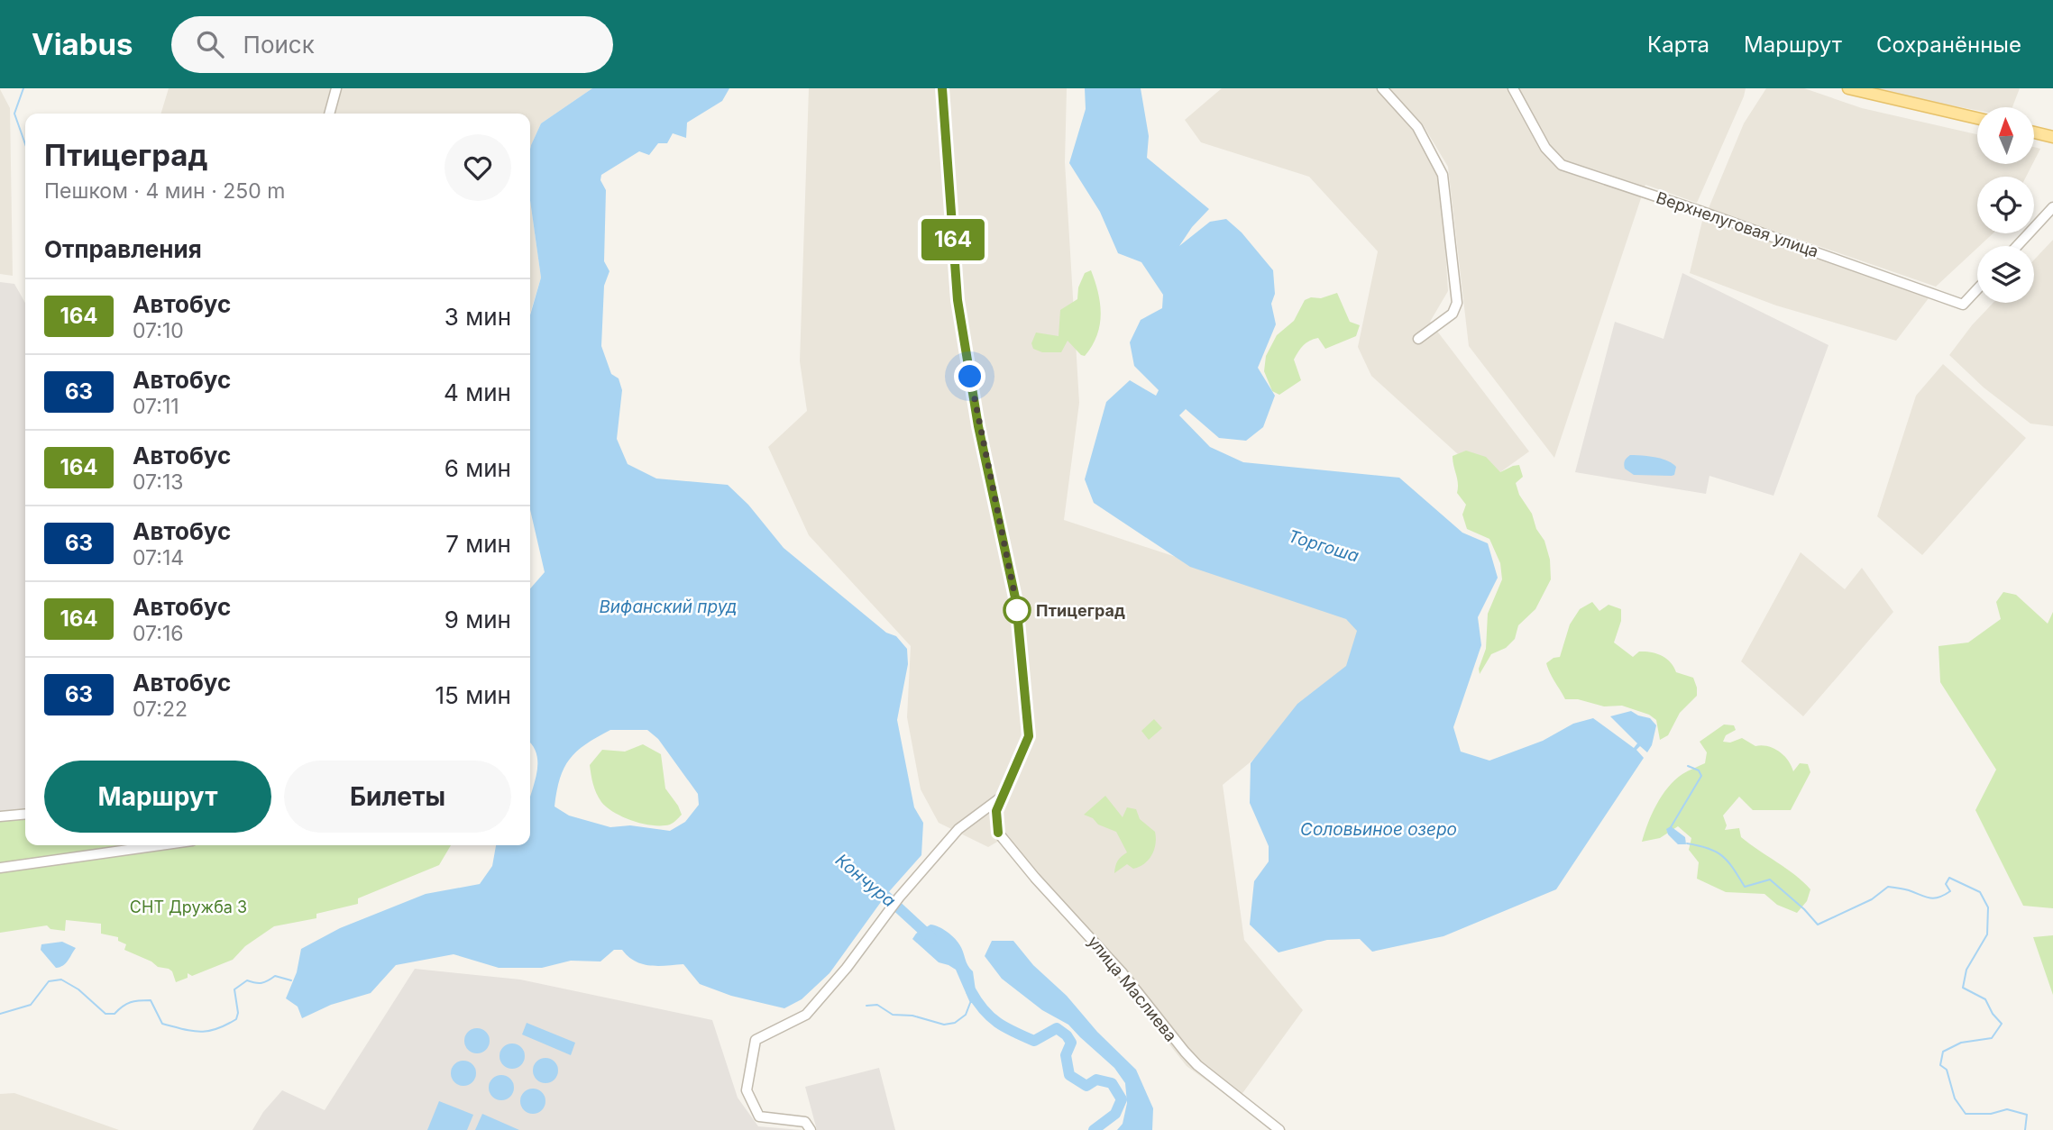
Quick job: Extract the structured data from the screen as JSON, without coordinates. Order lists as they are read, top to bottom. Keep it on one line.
{"streets":{"street":["Верхнелуговая улица","улица Маслиева"]},"water":["Торгоша","Вифанский пруд","Соловьиное озеро","Кончура"],"parks":["СНТ Дружба 3"],"places":["Птицеград"],"lines":["bus line 164"],"north":"top","page":{"header":"Viabus","search":"Поиск","nav":["Карта","Маршрут","Сохранённые"],"on_map":"164","heading":[["Птицеград","Пешком · 4 мин · 250 m"],"Отправления"],"list":[{"mark":"164","name":"Автобус","note":"07:10","value":"3 мин"},{"mark":"63","name":"Автобус","note":"07:11","value":"4 мин"},{"mark":"164","name":"Автобус","note":"07:13","value":"6 мин"},{"mark":"63","name":"Автобус","note":"07:14","value":"7 мин"},{"mark":"164","name":"Автобус","note":"07:16","value":"9 мин"},{"mark":"63","name":"Автобус","note":"07:22","value":"15 мин"}],"buttons":["Маршрут","Билеты"]}}
